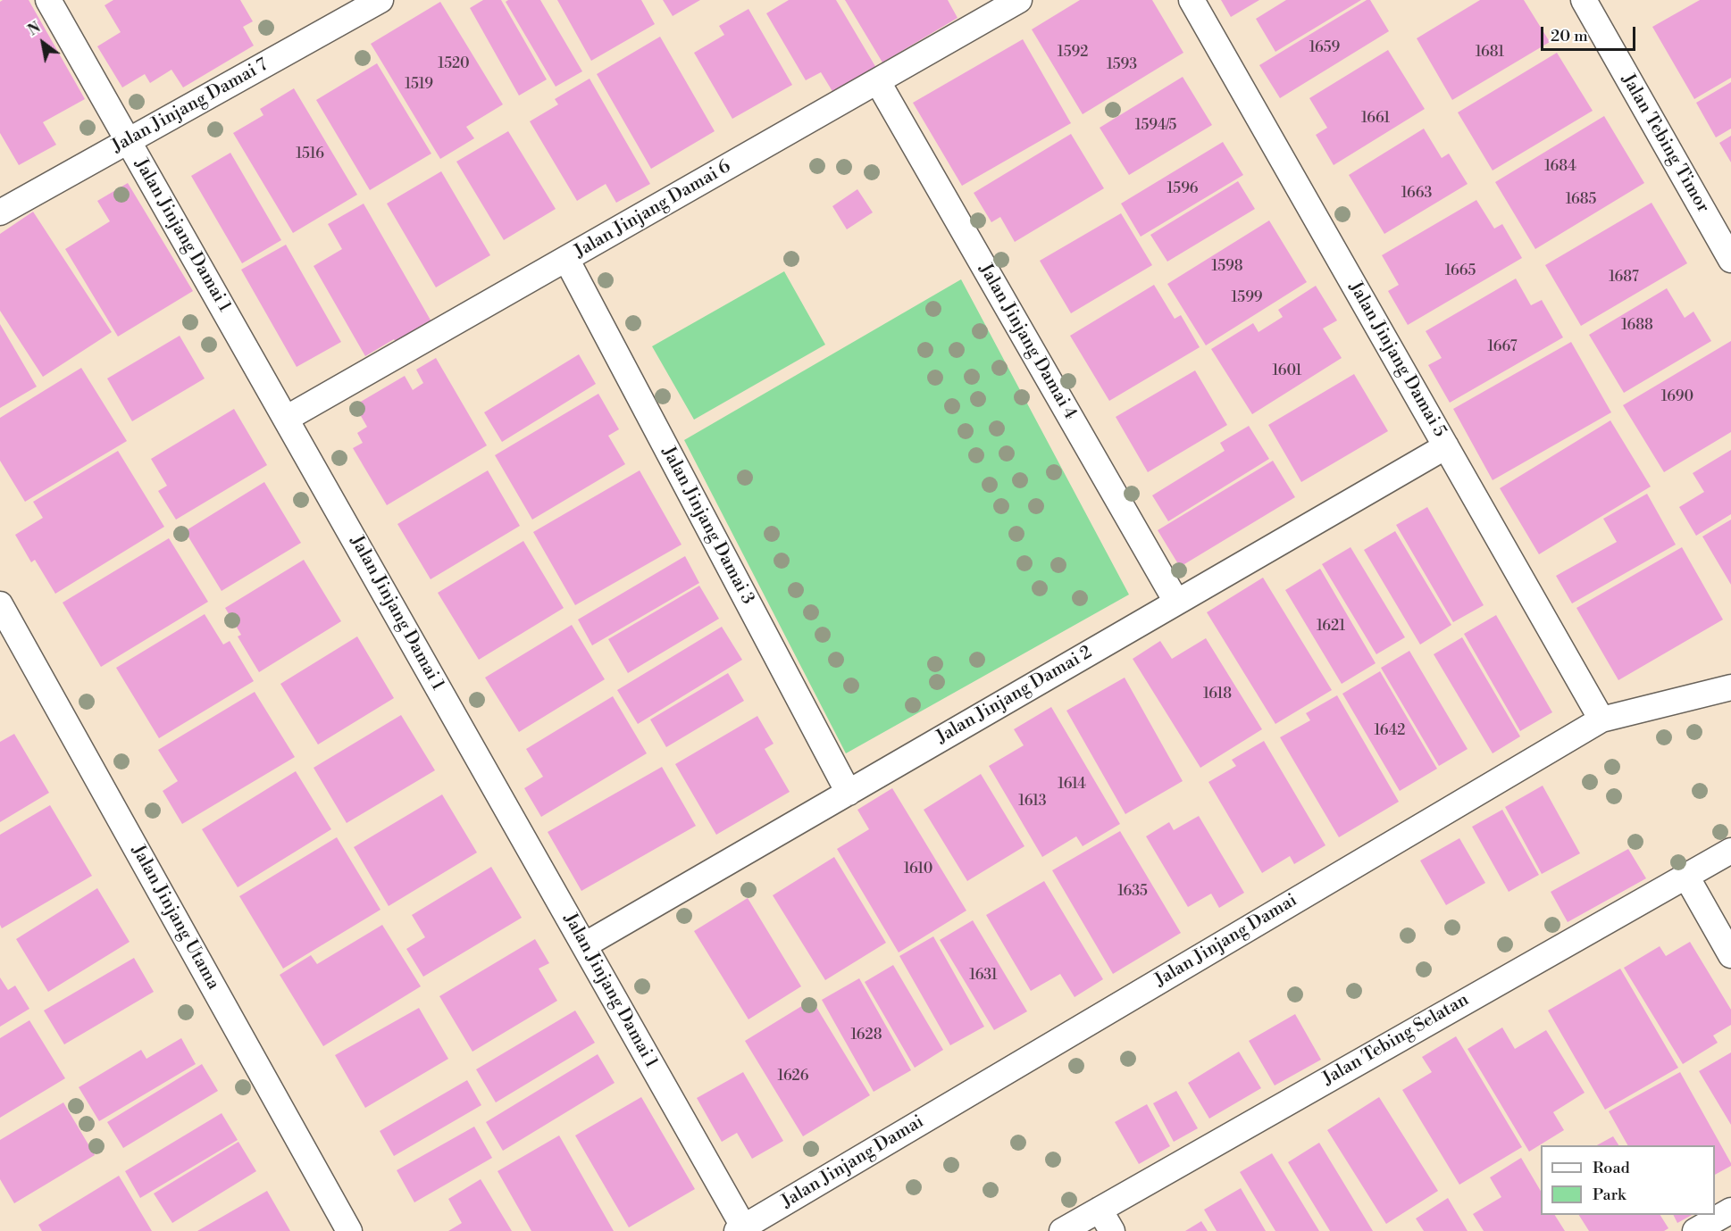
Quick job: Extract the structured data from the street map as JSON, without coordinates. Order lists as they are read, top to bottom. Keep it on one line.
{"streets":{"street":["Jalan Jinjang Damai 7","Jalan Tebing Timor","Jalan Jinjang Damai 6","Jalan Jinjang Damai 1","Jalan Jinjang Damai 4","Jalan Jinjang Damai 5","Jalan Jinjang Damai 3","Jalan Jinjang Damai 2","Jalan Jinjang Utama","Jalan Jinjang Damai","Jalan Tebing Selatan"]},"crossings":[["Jalan Jinjang Damai 7","Jalan Jinjang Damai 1"],["Jalan Jinjang Damai 6","Jalan Jinjang Damai 1"],["Jalan Jinjang Damai 6","Jalan Jinjang Damai 4"],["Jalan Jinjang Damai 6","Jalan Jinjang Damai 3"],["Jalan Jinjang Damai 1","Jalan Jinjang Damai 2"],["Jalan Jinjang Damai 1","Jalan Jinjang Damai"],["Jalan Jinjang Damai 4","Jalan Jinjang Damai 2"],["Jalan Jinjang Damai 5","Jalan Jinjang Damai 2"],["Jalan Jinjang Damai 5","Jalan Jinjang Damai"],["Jalan Jinjang Damai 3","Jalan Jinjang Damai 2"]],"house_numbers":["1659","1592","1681","1520","1593","1519","1661","1594/5","1516","1684","1596","1663","1685","1598","1665","1687","1599","1688","1667","1601","1690","1621","1618","1642","1614","1613","1610","1635","1631","1628","1626"],"legend":["Road","Park"],"scale_bar":"20 m","north":"top left"}
